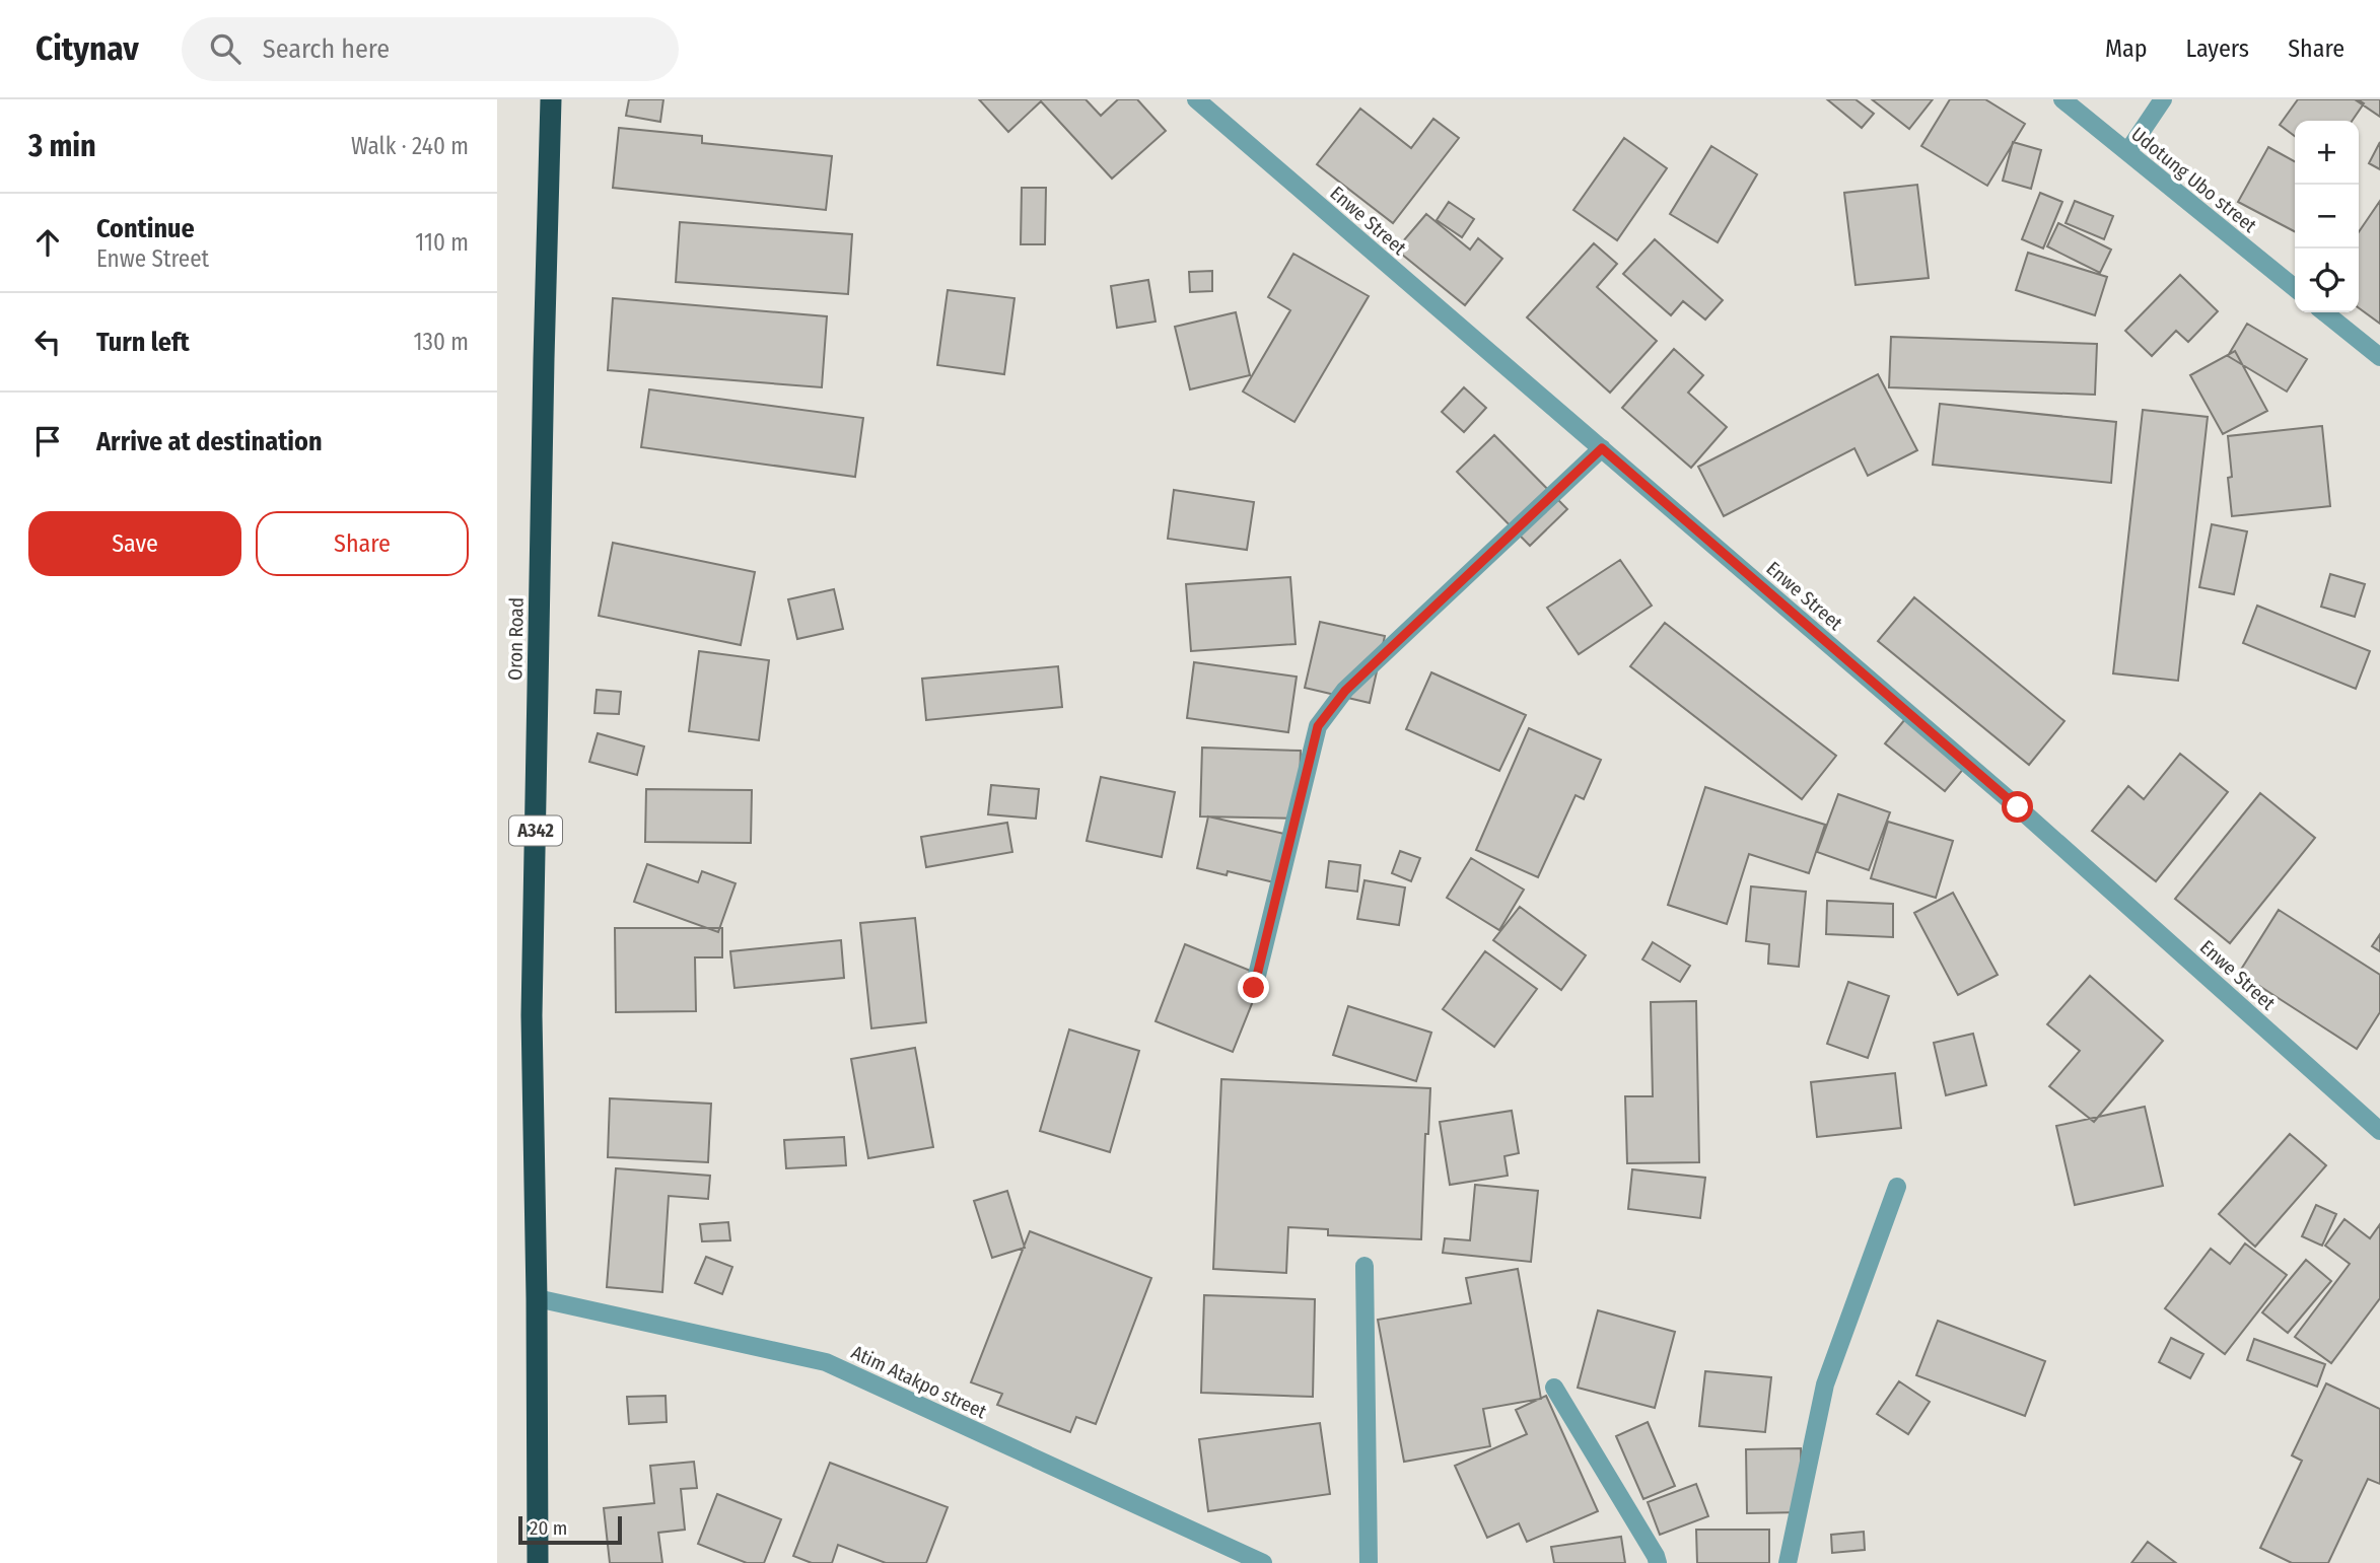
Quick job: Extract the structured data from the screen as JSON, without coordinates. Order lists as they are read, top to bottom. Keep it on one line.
{"streets":{"highway":["Oron Road","A342"],"street":["Udotung Ubo street","Enwe Street","Atim Atakpo street"]},"crossings":[["Oron Road","Atim Atakpo street"]],"scale_bar":"20 m","page":{"header":"Citynav","search":"Search here","nav":["Map","Layers","Share"],"heading":["3 min","Walk · 240 m"],"map_buttons":["+","−"],"list":[["Continue","Enwe Street","110 m"],["Turn left","130 m"],"Arrive at destination"],"buttons":["Save","Share"],"scale":"20 m"}}
